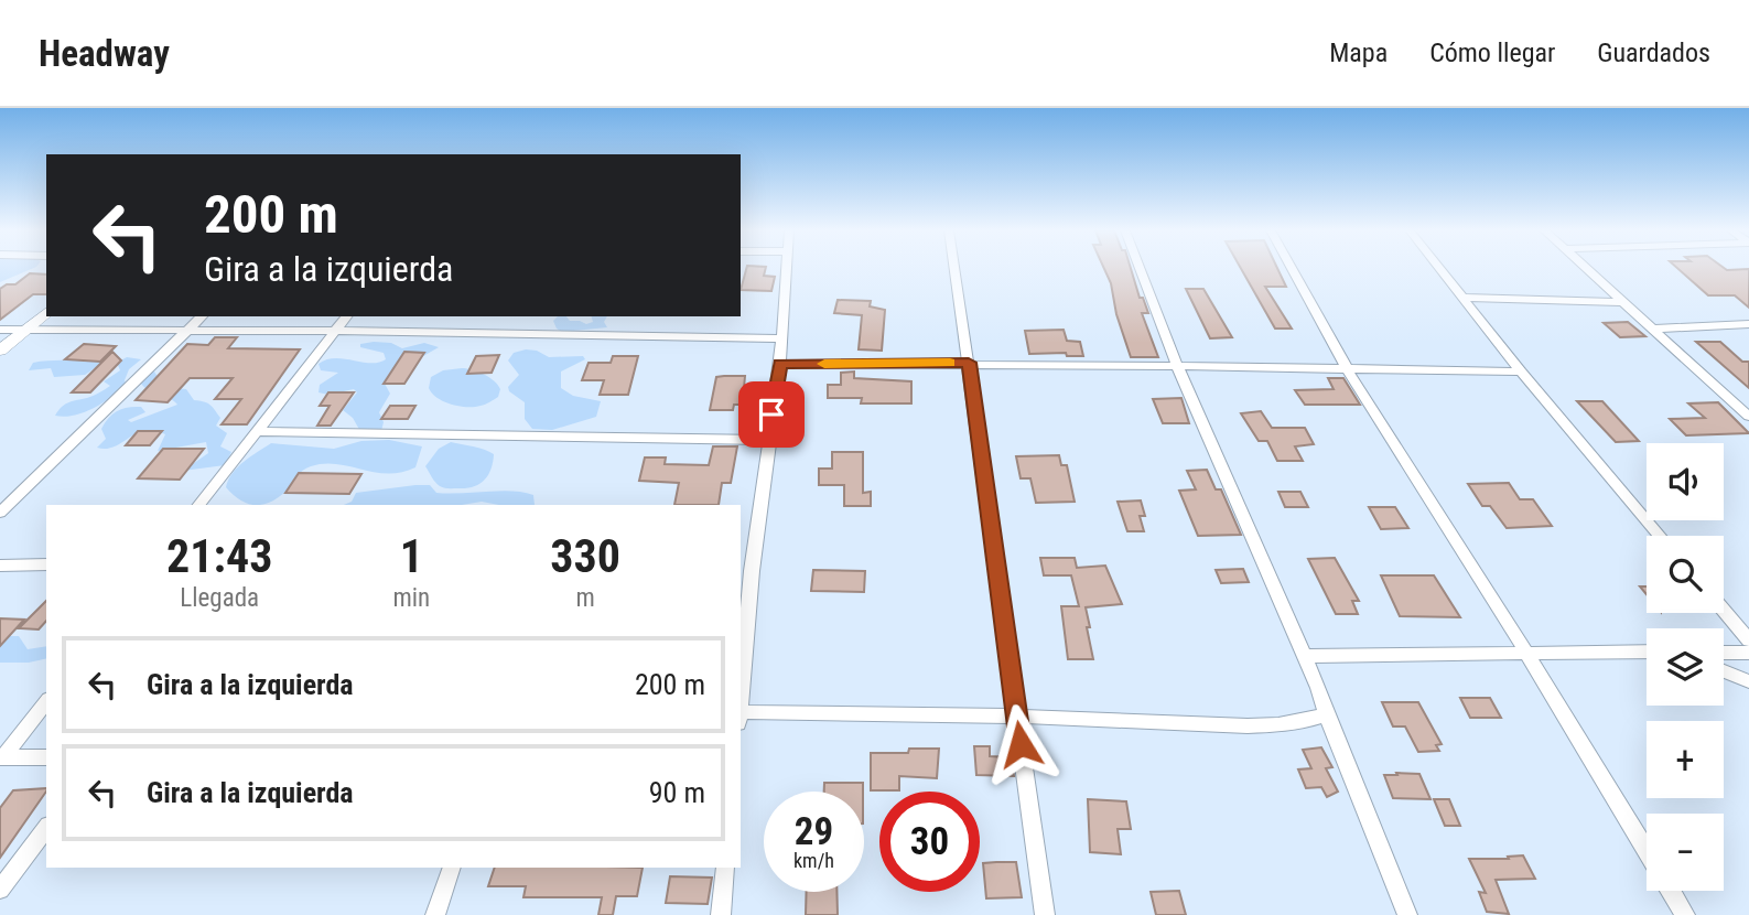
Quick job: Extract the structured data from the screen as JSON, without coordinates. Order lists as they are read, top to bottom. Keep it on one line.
{"page":{"header":"Headway","nav":["Mapa","Cómo llegar","Guardados"],"turn":["200 m","Gira a la izquierda"],"map_buttons":["+","−"],"eta":["21:43","Llegada","1","min","330","m"],"list":[{"name":"Gira a la izquierda","value":"200 m"},{"name":"Gira a la izquierda","value":"90 m"}],"speed":"29 km/h","limit":"30"}}
